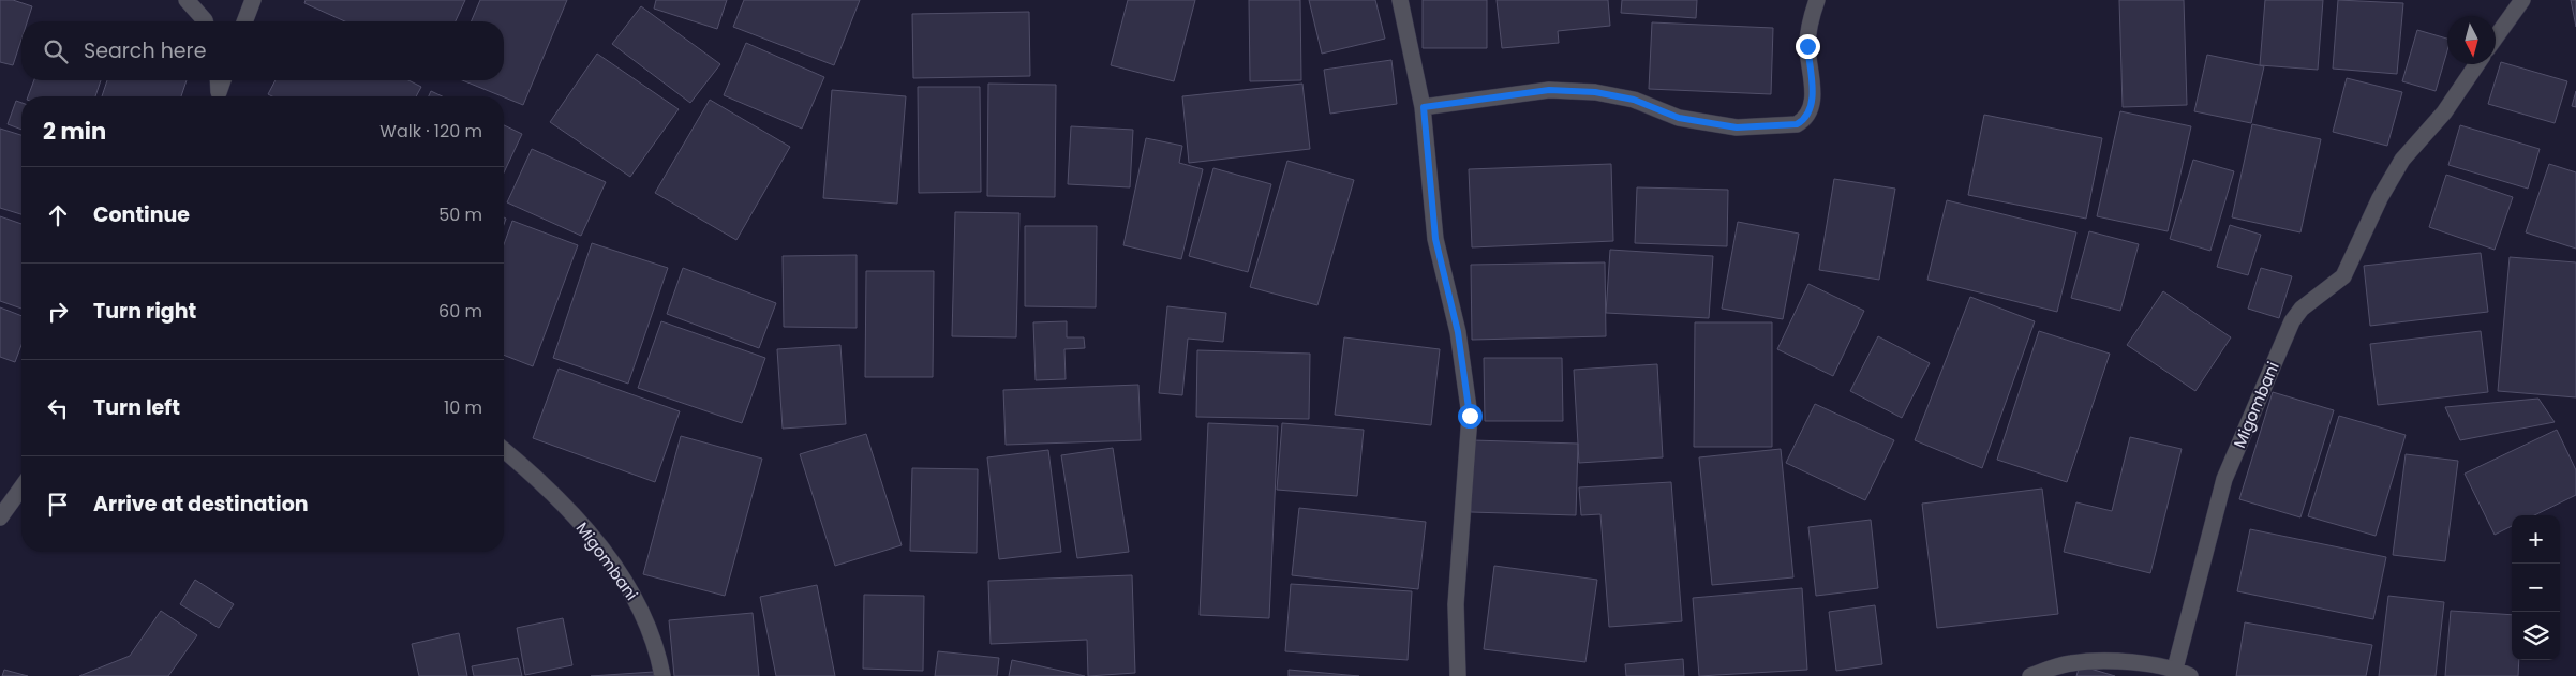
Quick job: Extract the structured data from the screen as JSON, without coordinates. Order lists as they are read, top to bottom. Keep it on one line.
{"streets":{"street":["Migombani"]},"north":"bottom","page":{"search":"Search here","heading":["2 min","Walk · 120 m"],"list":[["Continue","50 m"],["Turn right","60 m"],["Turn left","10 m"],"Arrive at destination"],"map_buttons":["+","−"]}}
